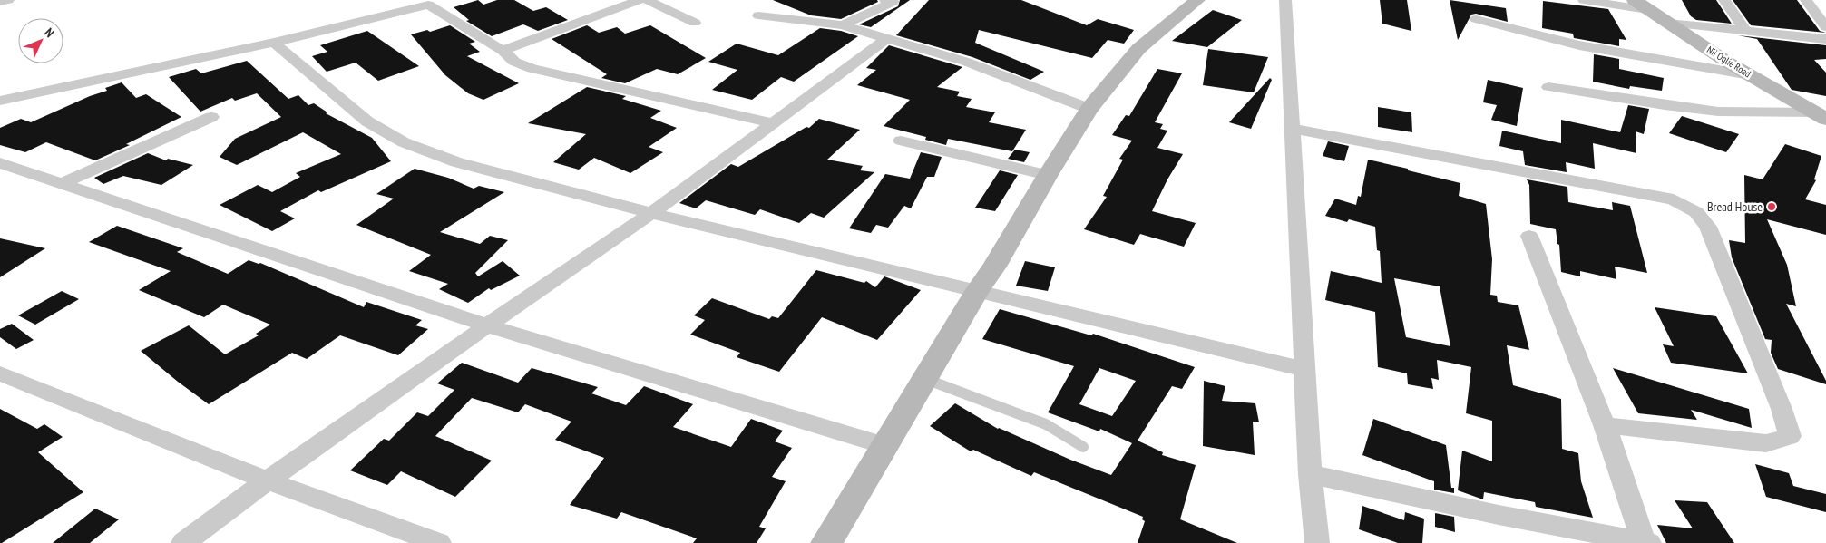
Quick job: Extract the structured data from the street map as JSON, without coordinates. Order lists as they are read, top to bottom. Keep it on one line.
{"streets":{"street":["Nii Oglie Road"]},"places":["Bread House"],"north":"top right"}
